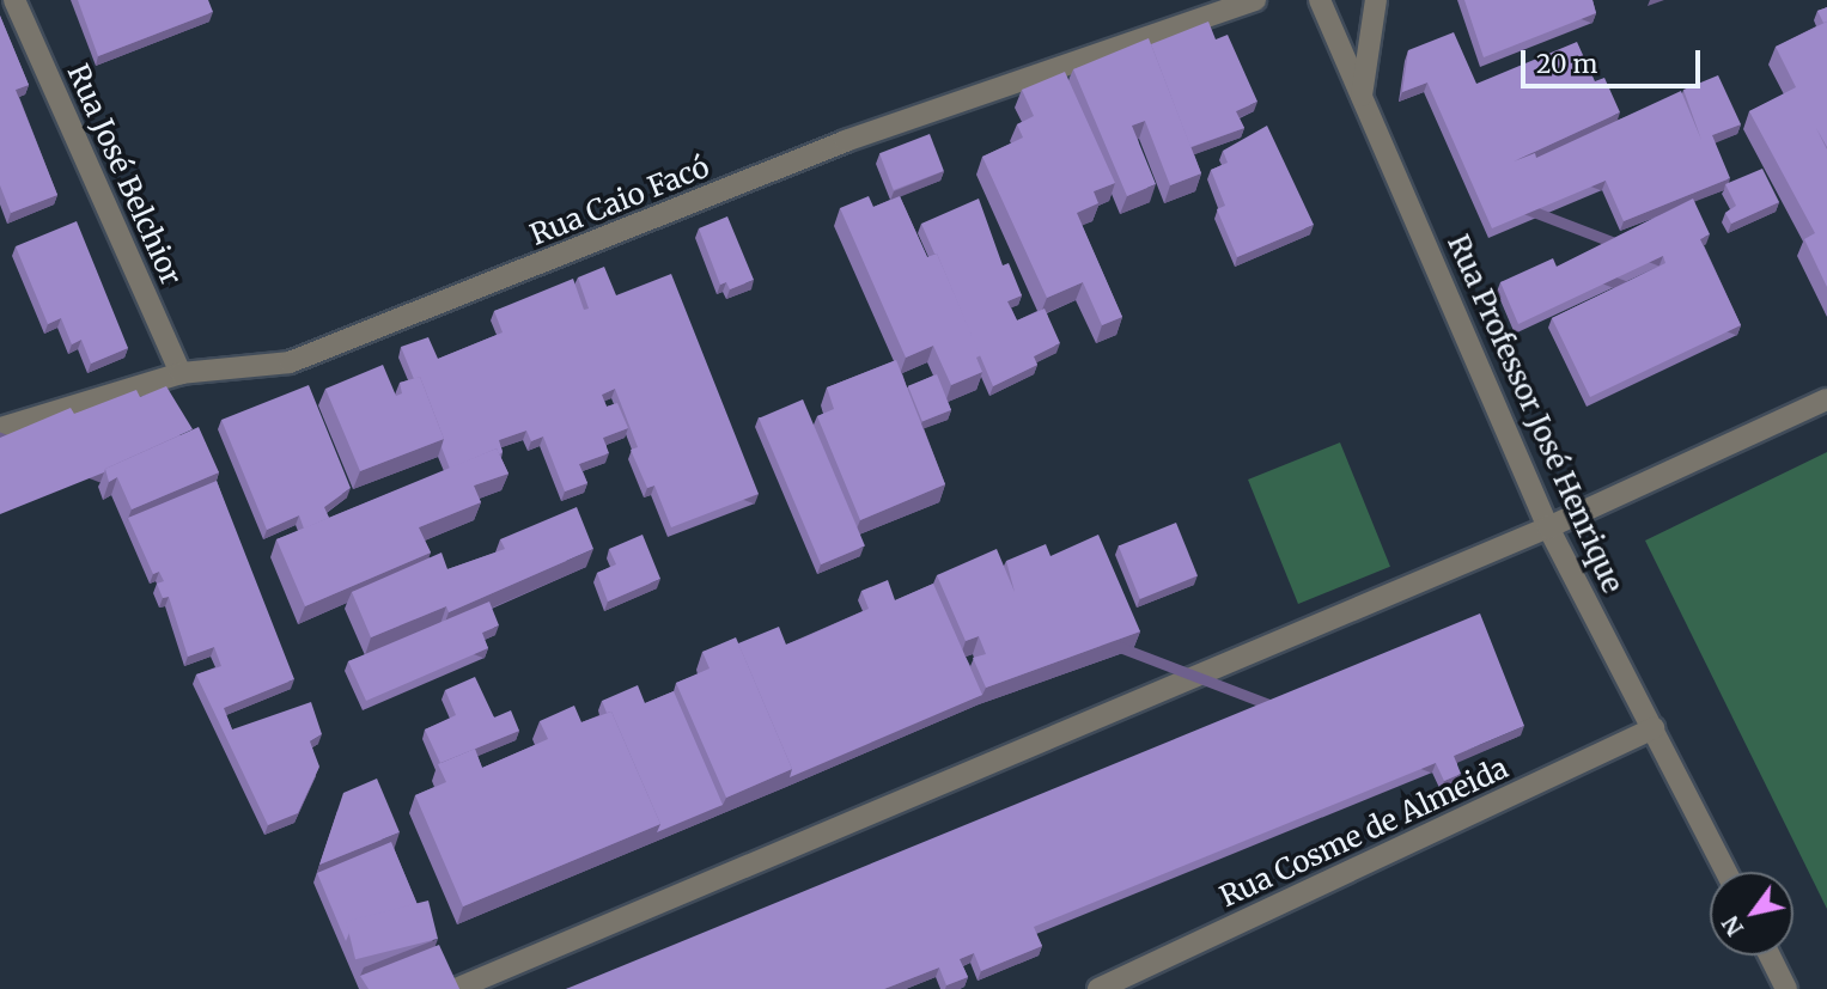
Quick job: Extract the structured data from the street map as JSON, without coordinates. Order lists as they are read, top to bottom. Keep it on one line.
{"streets":{"street":["Rua José Belchior","Rua Caio Facó","Rua Professor José Henrique","Rua Cosme de Almeida"]},"crossings":[["Rua José Belchior","Rua Caio Facó"],["Rua Professor José Henrique","Rua Cosme de Almeida"]],"scale_bar":"20 m","north":"bottom left"}
